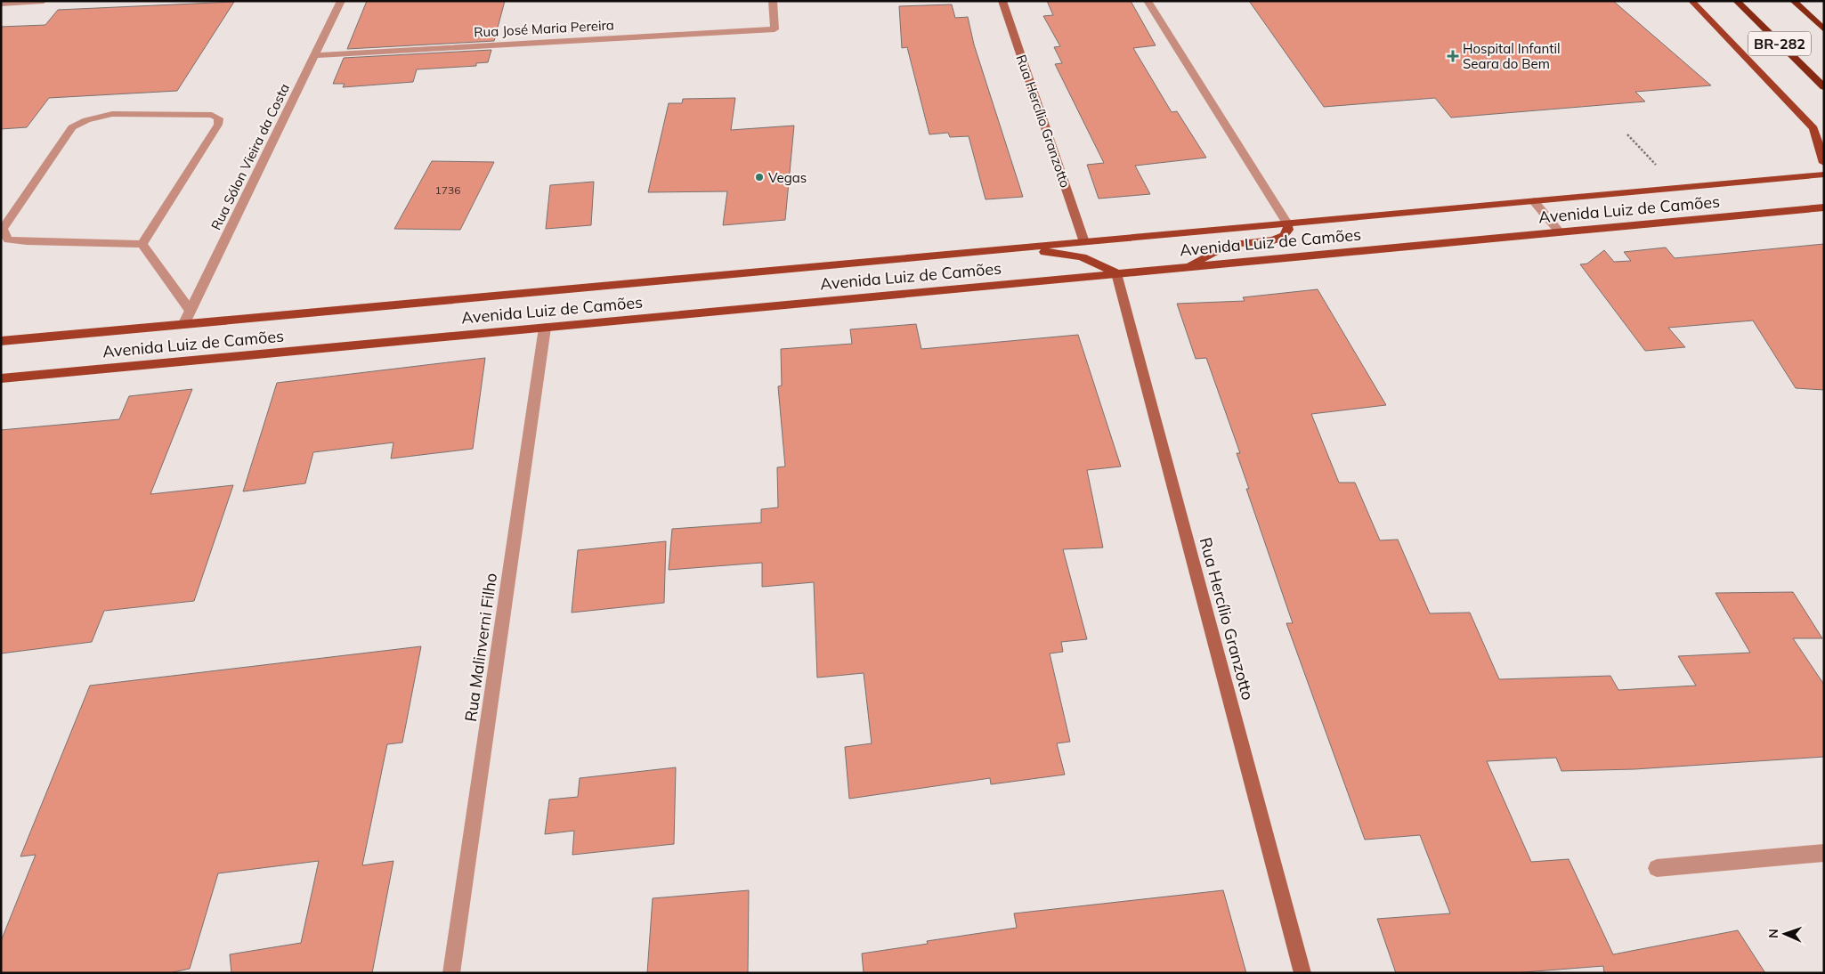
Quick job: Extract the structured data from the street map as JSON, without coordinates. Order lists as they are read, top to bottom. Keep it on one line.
{"streets":{"highway":["BR-282"],"main road":["Avenida Luiz de Camões"],"street":["Rua José Maria Pereira","Rua Hercílio Granzotto","Rua Sólon Vieira da Costa","Rua Malinverni Filho"]},"crossings":[["Rua José Maria Pereira","Rua Sólon Vieira da Costa"],["Rua Hercílio Granzotto","Avenida Luiz de Camões"],["Rua Sólon Vieira da Costa","Avenida Luiz de Camões"],["Avenida Luiz de Camões","Rua Malinverni Filho"]],"places":{"health":["Hospital Infantil Seara do Bem"],"other":["Vegas"]},"house_numbers":["1736"],"north":"left"}
